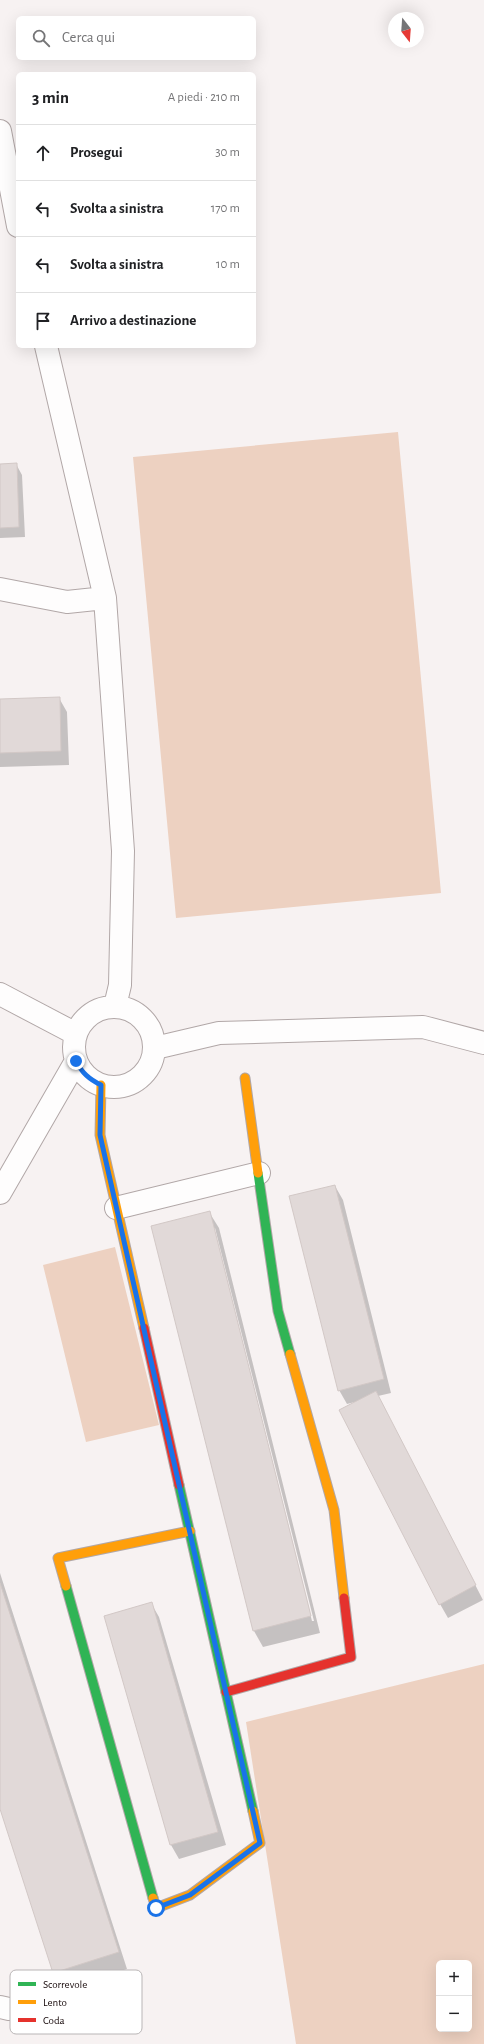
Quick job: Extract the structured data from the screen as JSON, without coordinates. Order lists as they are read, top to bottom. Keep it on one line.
{"legend":["Scorrevole","Lento","Coda"],"north":"bottom","page":{"search":"Cerca qui","heading":["3 min","A piedi · 210 m"],"list":[["Prosegui","30 m"],["Svolta a sinistra","170 m"],["Svolta a sinistra","10 m"],"Arrivo a destinazione"],"map_buttons":["+","−"]}}
